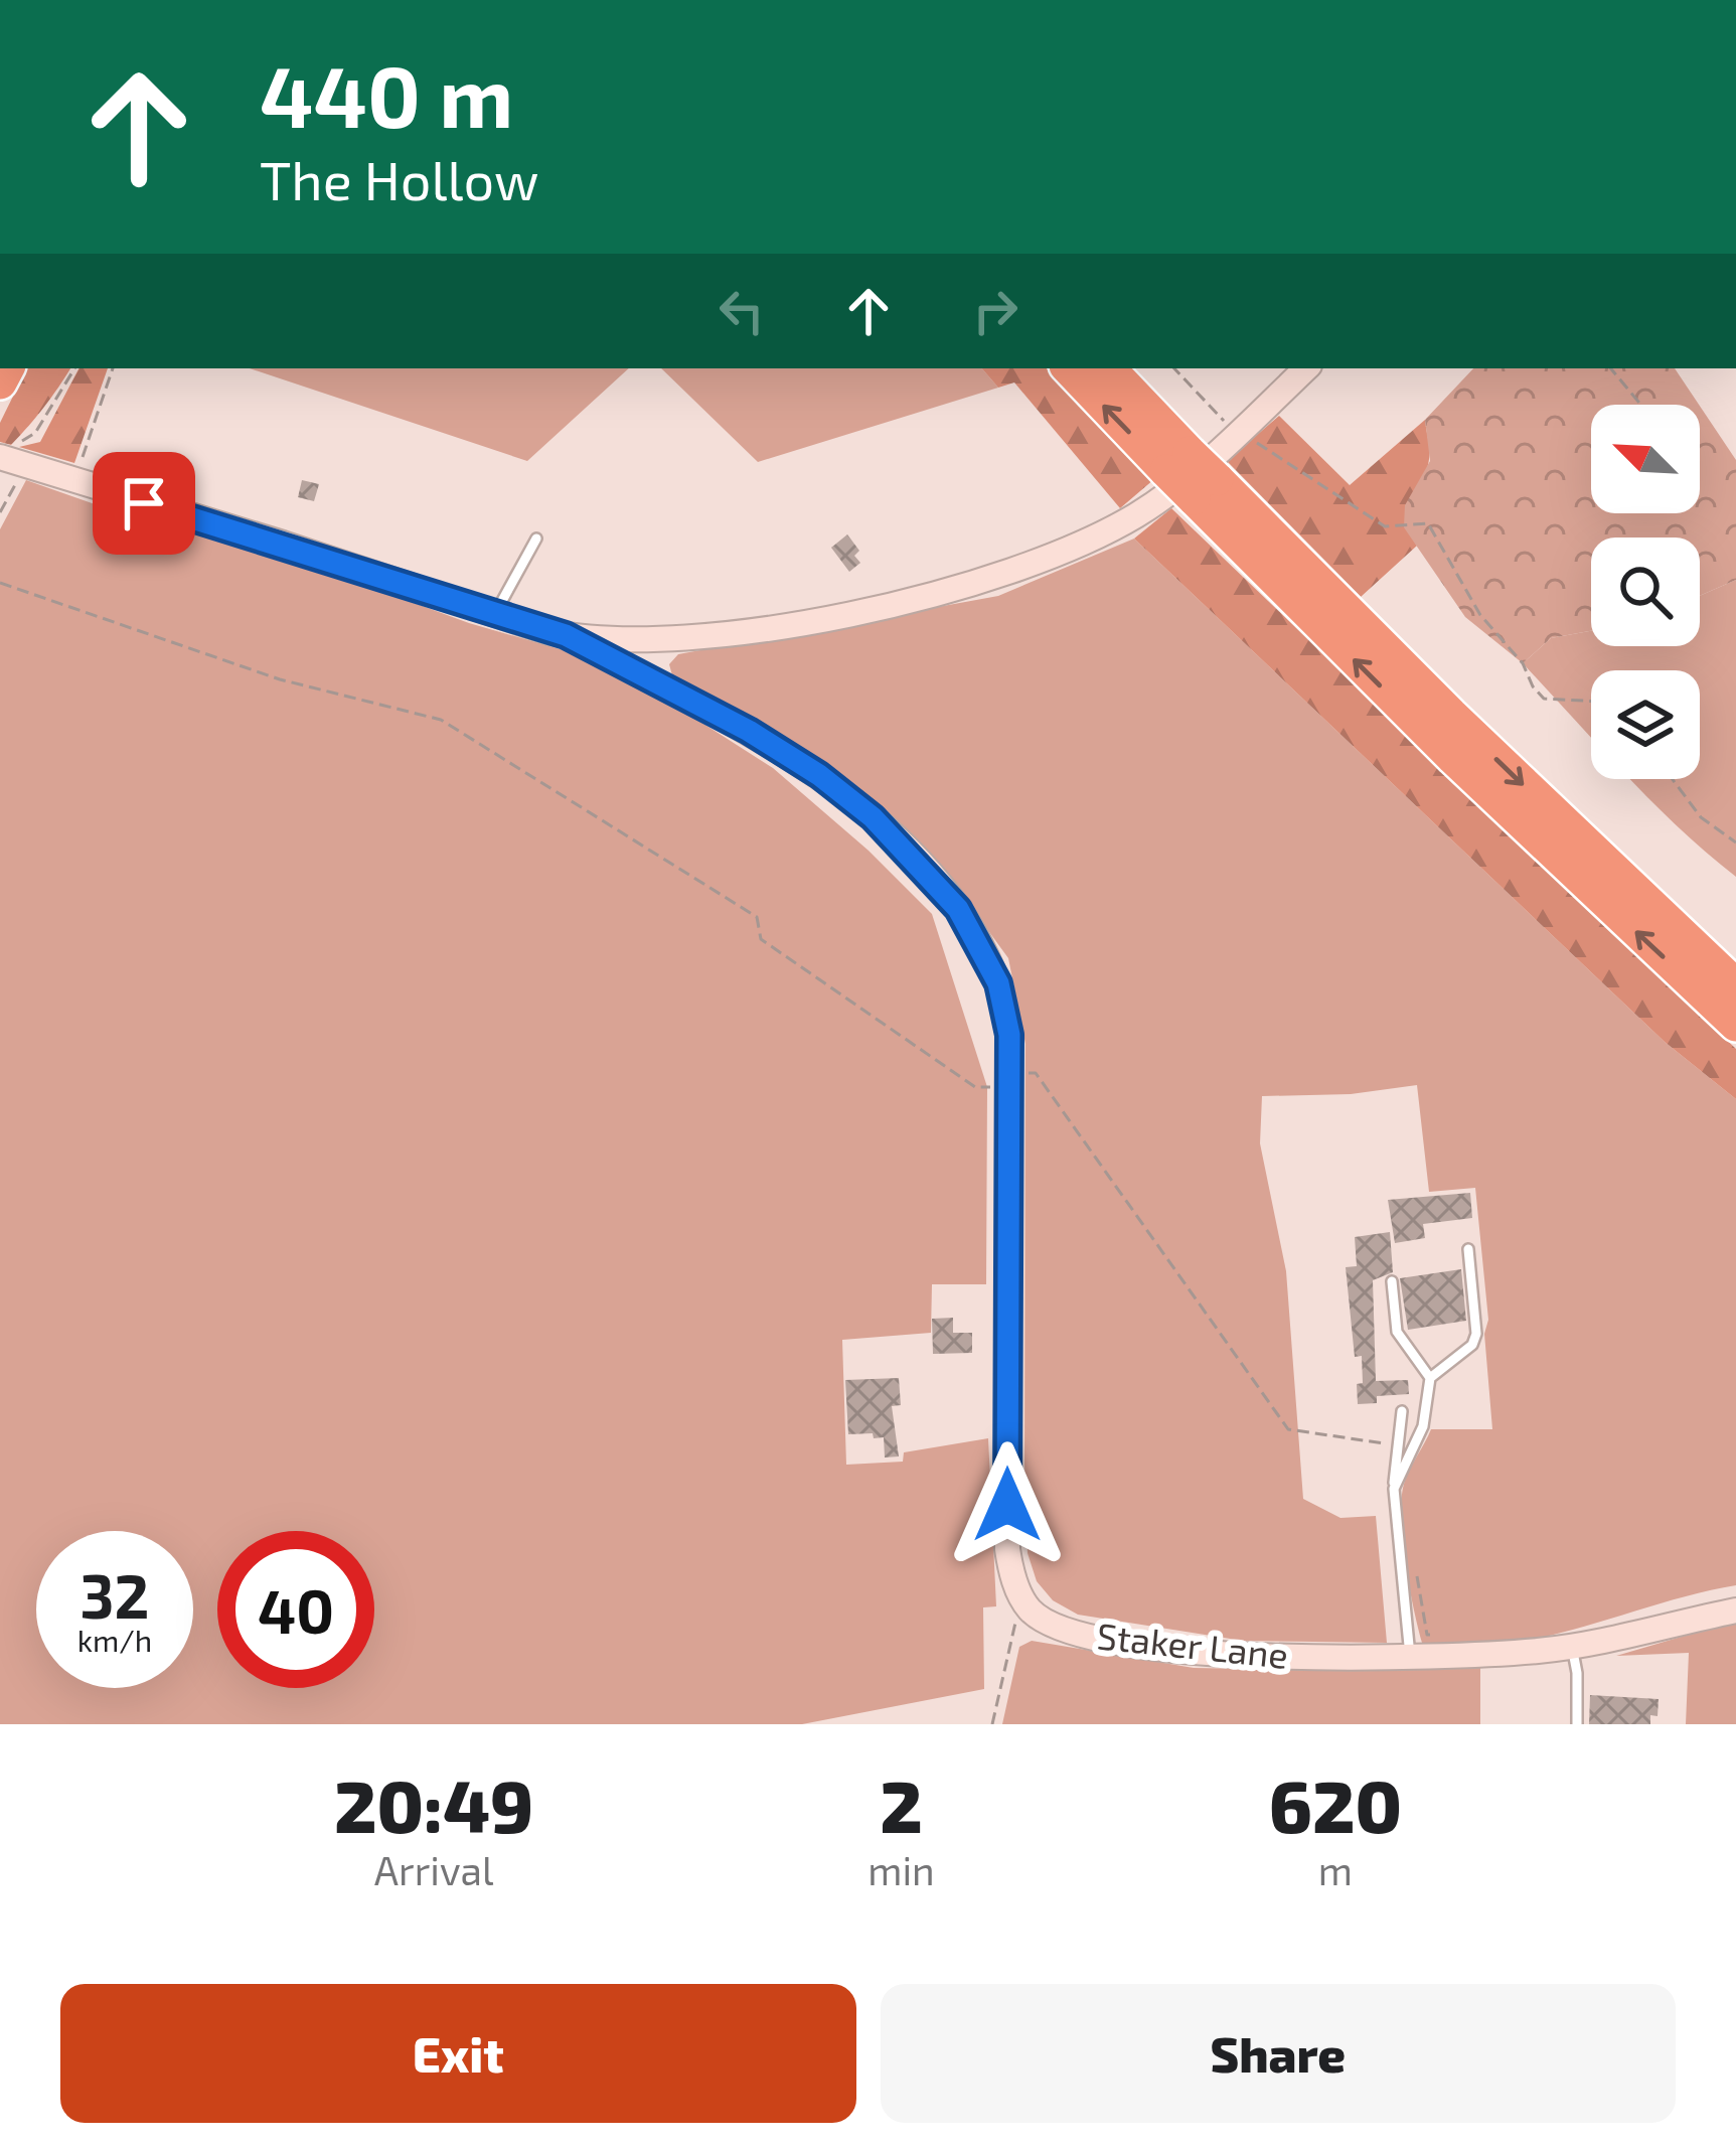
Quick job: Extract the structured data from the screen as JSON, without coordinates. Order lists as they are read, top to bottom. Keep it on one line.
{"streets":{"street":["Staker Lane"]},"north":"top left","page":{"turn":["440 m","The Hollow"],"speed":"32 km/h","limit":"40","eta":["20:49","Arrival","2","min","620","m"],"buttons":["Exit","Share"]}}
